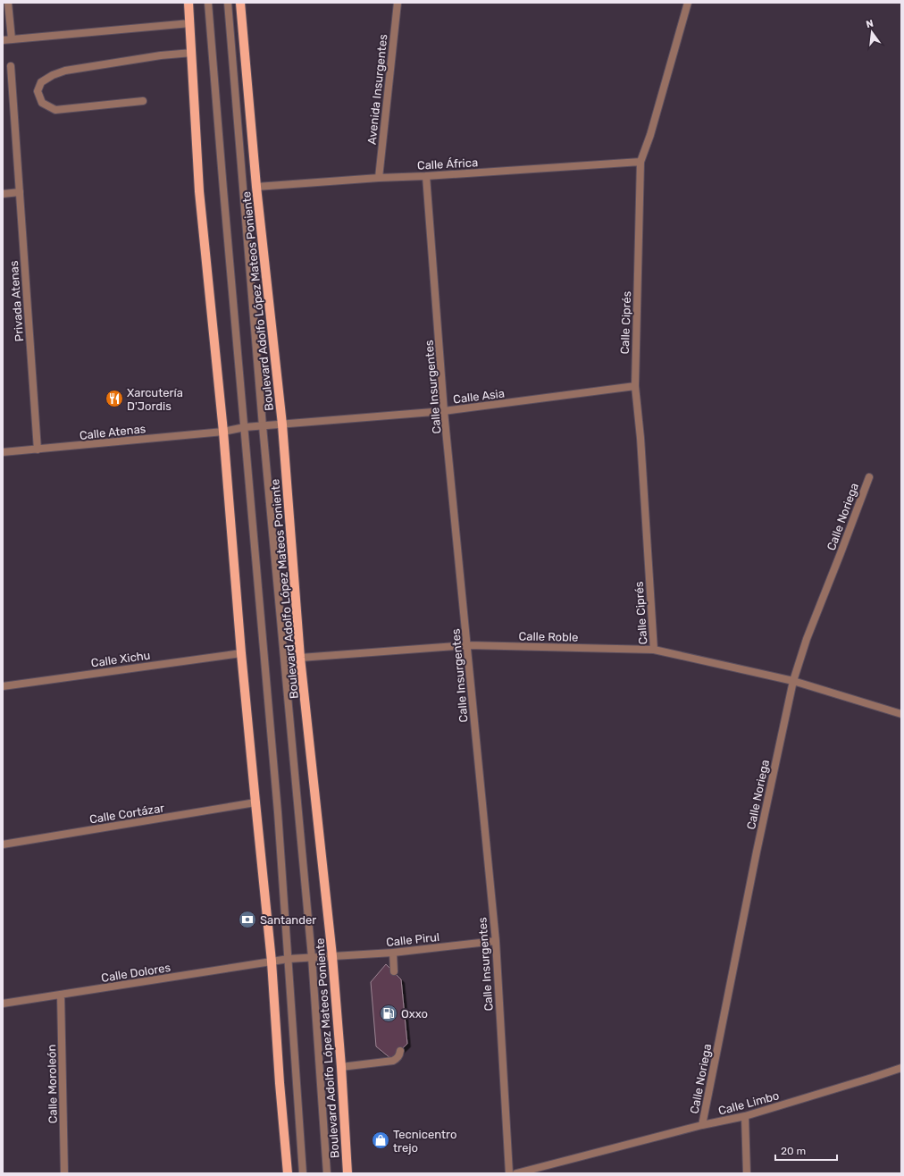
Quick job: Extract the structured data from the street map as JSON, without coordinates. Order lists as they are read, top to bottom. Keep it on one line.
{"streets":{"main road":["Boulevard Adolfo López Mateos Poniente"],"street":["Avenida Insurgentes","Calle África","Privada Atenas","Calle Ciprés","Calle Insurgentes","Calle Asia","Calle Atenas","Calle Noriega","Calle Roble","Calle Xichu","Calle Cortázar","Calle Pirul","Calle Dolores","Calle Moroleón","Calle Limbo"]},"crossings":[["Avenida Insurgentes","Calle África"],["Calle África","Boulevard Adolfo López Mateos Poniente"],["Calle África","Calle Ciprés"],["Calle África","Calle Insurgentes"],["Privada Atenas","Calle Atenas"],["Boulevard Adolfo López Mateos Poniente","Calle Asia"],["Boulevard Adolfo López Mateos Poniente","Calle Roble"],["Boulevard Adolfo López Mateos Poniente","Calle Pirul"],["Calle Ciprés","Calle Asia"],["Calle Ciprés","Calle Roble"],["Calle Insurgentes","Calle Asia"],["Calle Insurgentes","Calle Roble"],["Calle Insurgentes","Calle Pirul"],["Calle Asia","Calle Atenas"],["Calle Noriega","Calle Roble"],["Calle Noriega","Calle Limbo"],["Calle Pirul","Calle Dolores"],["Calle Dolores","Calle Moroleón"]],"places":{"restaurant":["Xarcutería D'Jordis"],"bank":["Santander"],"fuel station":["Oxxo"],"shop":["Tecnicentro trejo"]},"scale_bar":"20 m","north":"top"}
